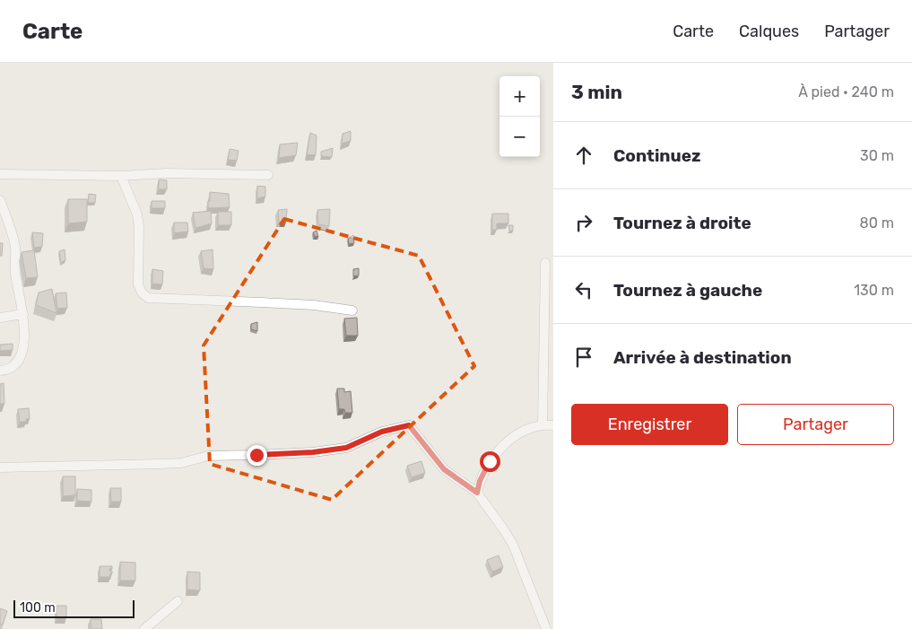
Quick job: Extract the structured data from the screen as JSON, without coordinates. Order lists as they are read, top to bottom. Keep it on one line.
{"scale_bar":"100 m","page":{"header":"Carte","nav":["Carte","Calques","Partager"],"heading":["3 min","À pied · 240 m"],"map_buttons":["+","−"],"list":[["Continuez","30 m"],["Tournez à droite","80 m"],["Tournez à gauche","130 m"],"Arrivée à destination"],"buttons":["Enregistrer","Partager"],"scale":"100 m"}}
